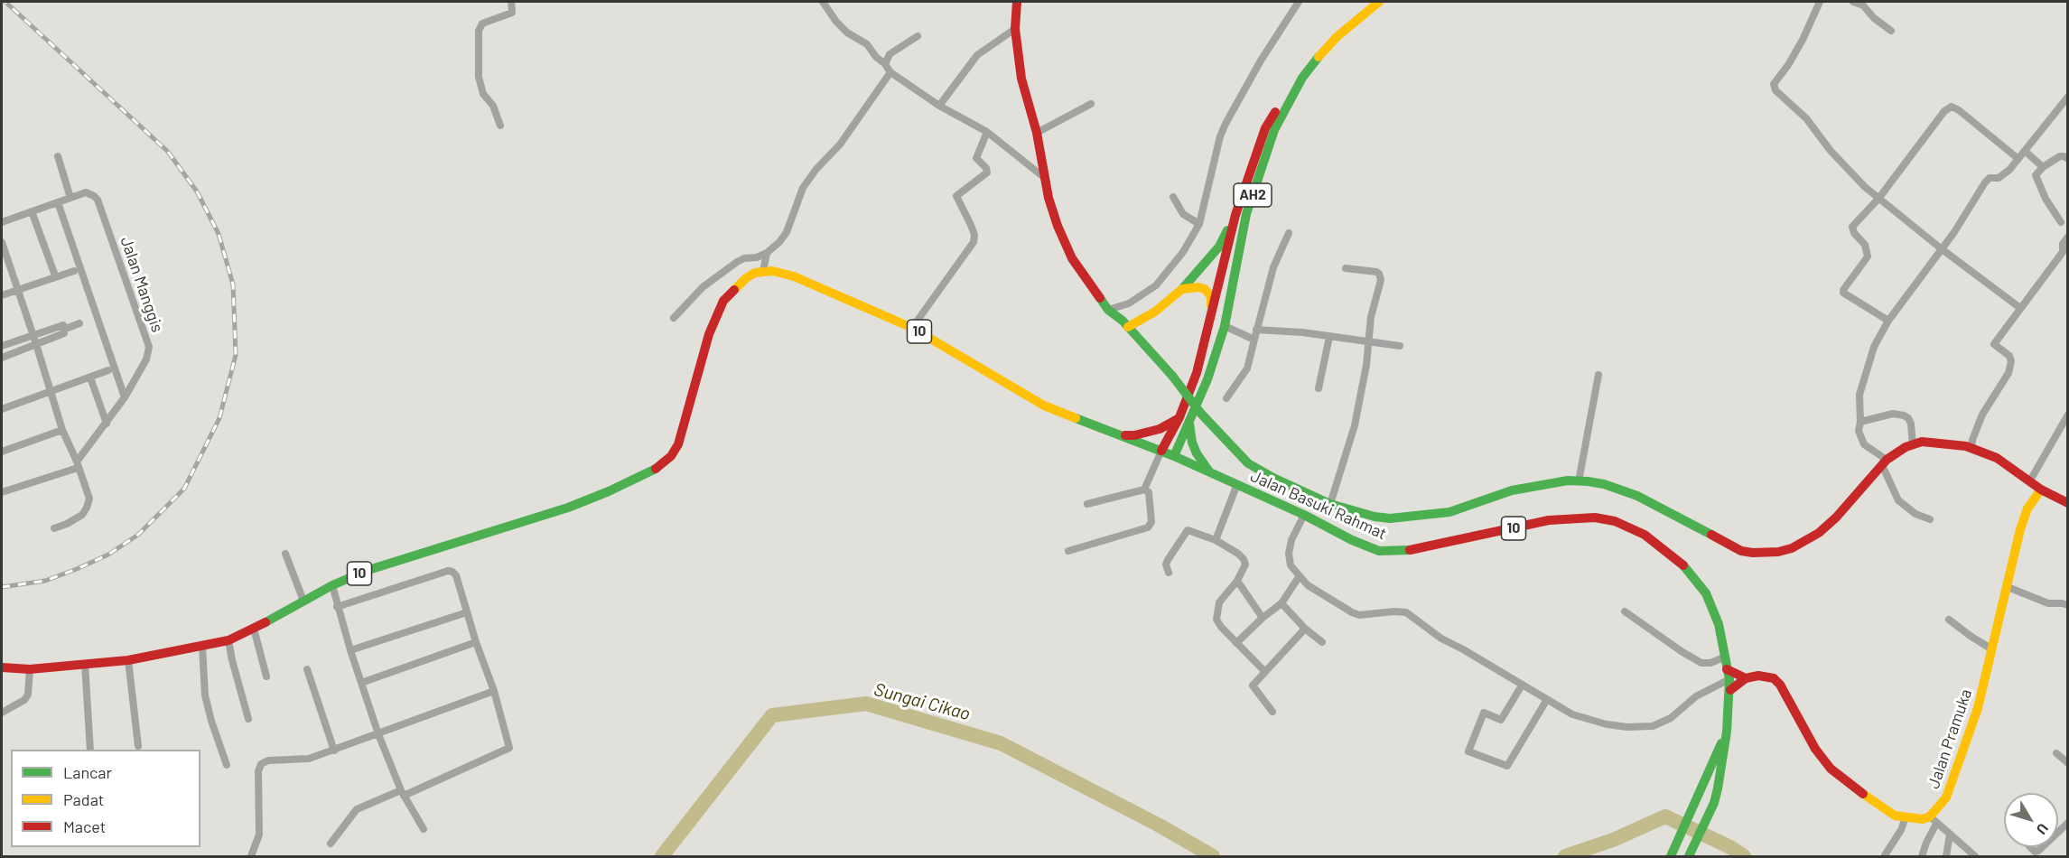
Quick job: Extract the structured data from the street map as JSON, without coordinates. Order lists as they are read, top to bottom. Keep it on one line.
{"streets":{"main road":["AH2","10","Jalan Basuki Rahmat","Jalan Pramuka"],"street":["Jalan Manggis"]},"crossings":[["AH2","10"],["AH2","Jalan Basuki Rahmat"],["10","Jalan Basuki Rahmat"]],"water":["Sungai Cikao"],"legend":["Lancar","Padat","Macet"],"north":"bottom right"}
